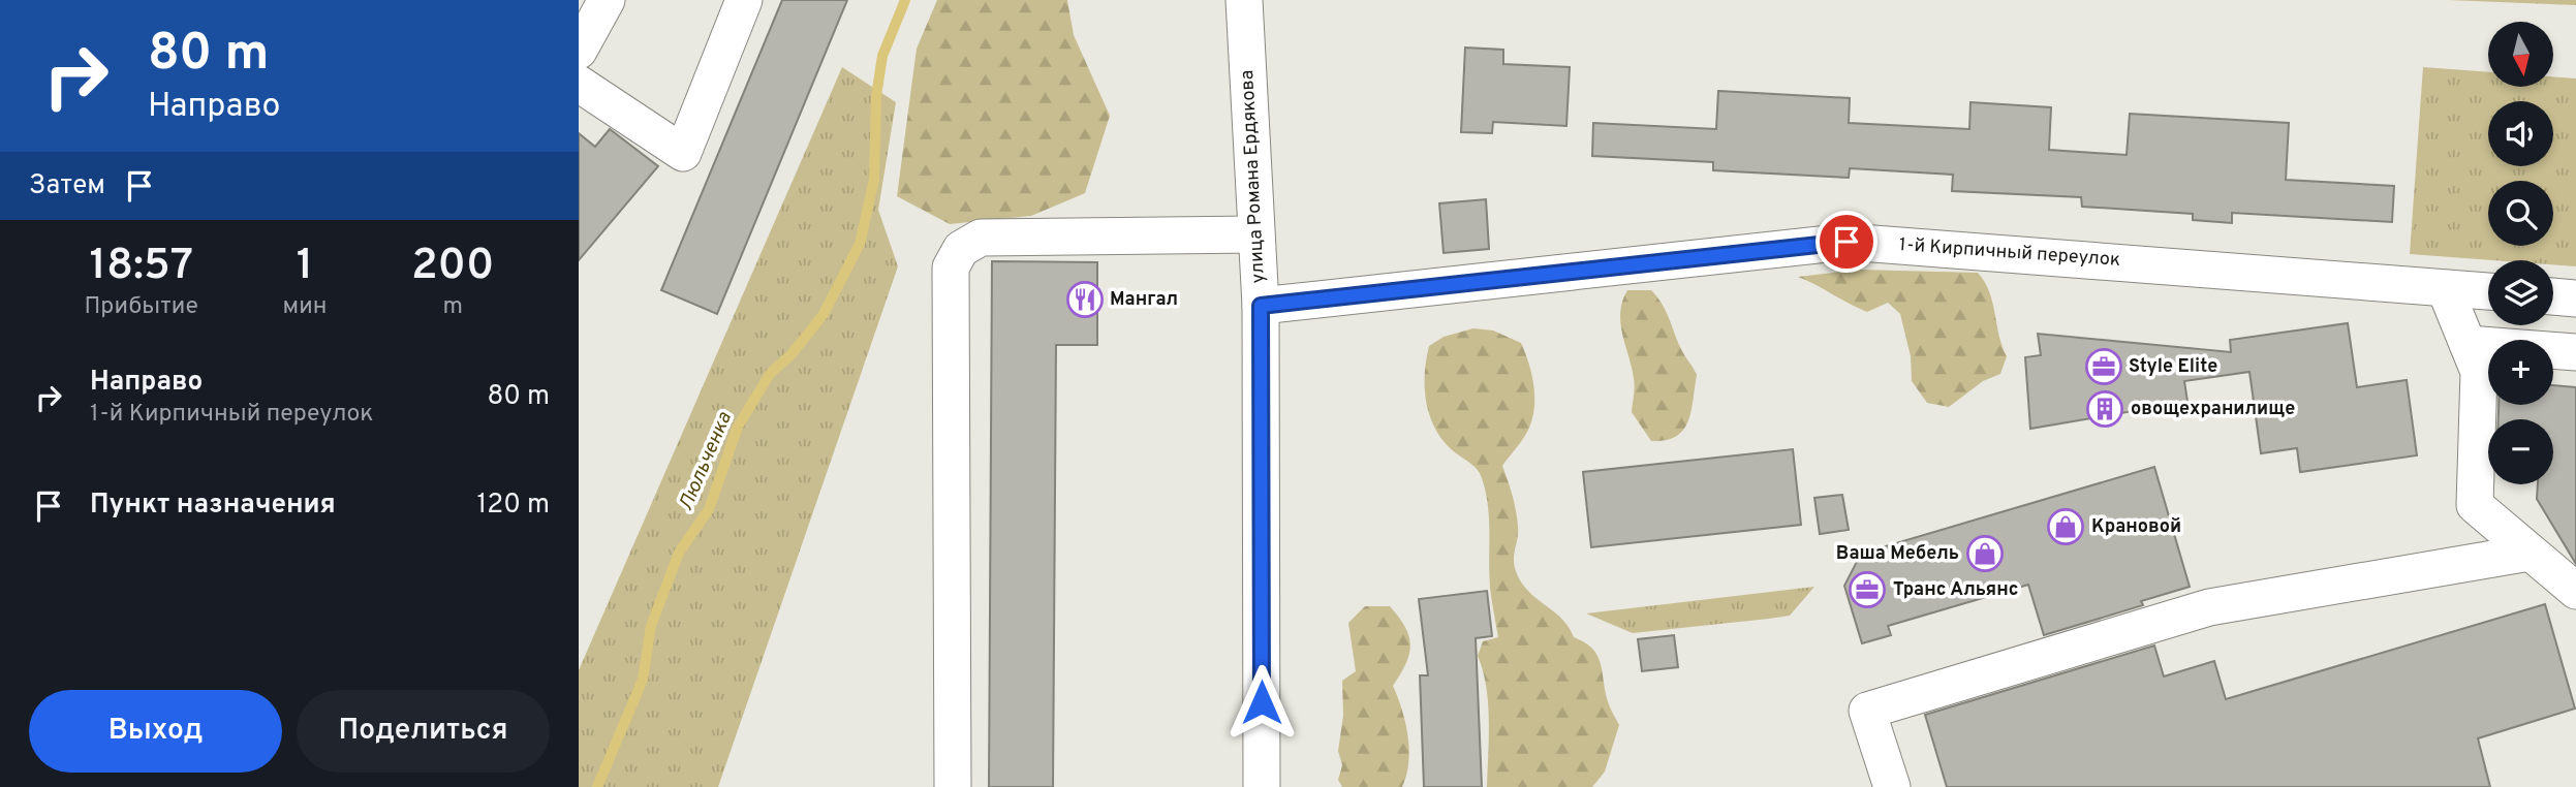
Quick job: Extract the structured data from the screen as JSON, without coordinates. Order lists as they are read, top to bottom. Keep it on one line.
{"streets":{"street":["улица Романа Ердякова","1-й Кирпичный переулок"]},"crossings":[["улица Романа Ердякова","1-й Кирпичный переулок"]],"water":["Люльченка"],"places":{"restaurant":["Мангал"],"office":["Style Elite","Транс Альянс"],"building":["овощехранилище"],"shop":["Крановой","Ваша Мебель"]},"north":"bottom","page":{"turn":["80 m","Направо"],"map_buttons":["+","−"],"then":"Затем","eta":["18:57","Прибытие","1","мин","200","m"],"list":[{"name":"Направо","note":"1-й Кирпичный переулок","value":"80 m"},{"name":"Пункт назначения","value":"120 m"}],"buttons":["Выход","Поделиться"]}}
